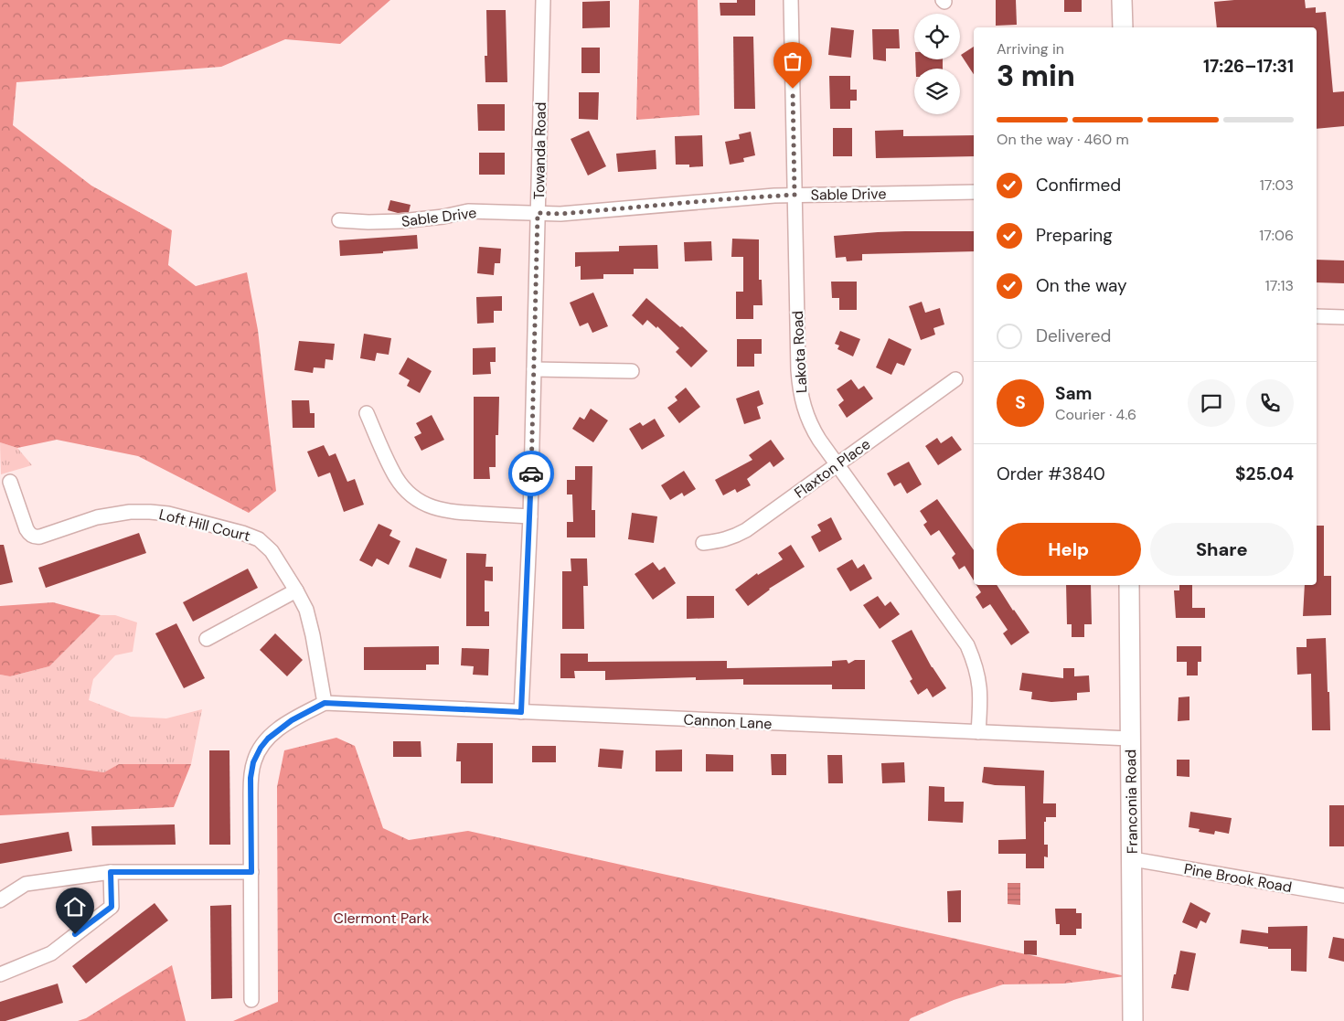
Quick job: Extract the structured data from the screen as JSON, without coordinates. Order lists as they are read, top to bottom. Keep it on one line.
{"streets":{"main road":["Franconia Road"],"street":["Towanda Road","Sable Drive","Lakota Road","Flaxton Place","Loft Hill Court","Cannon Lane","Pine Brook Road"]},"crossings":[["Towanda Road","Sable Drive"],["Towanda Road","Cannon Lane"],["Sable Drive","Lakota Road"],["Lakota Road","Flaxton Place"],["Lakota Road","Cannon Lane"],["Loft Hill Court","Cannon Lane"],["Cannon Lane","Franconia Road"],["Franconia Road","Pine Brook Road"]],"parks":["Clermont Park"],"page":{"heading":["3 min","Arriving in","17:26–17:31"],"panel":["Sam","Courier · 4.6","Order #3840","$25.04"],"bar":"On the way · 460 m","list":[["Confirmed","17:03"],["Preparing","17:06"],["On the way","17:13"],"Delivered"],"round":"S","buttons":["Help","Share"]}}
